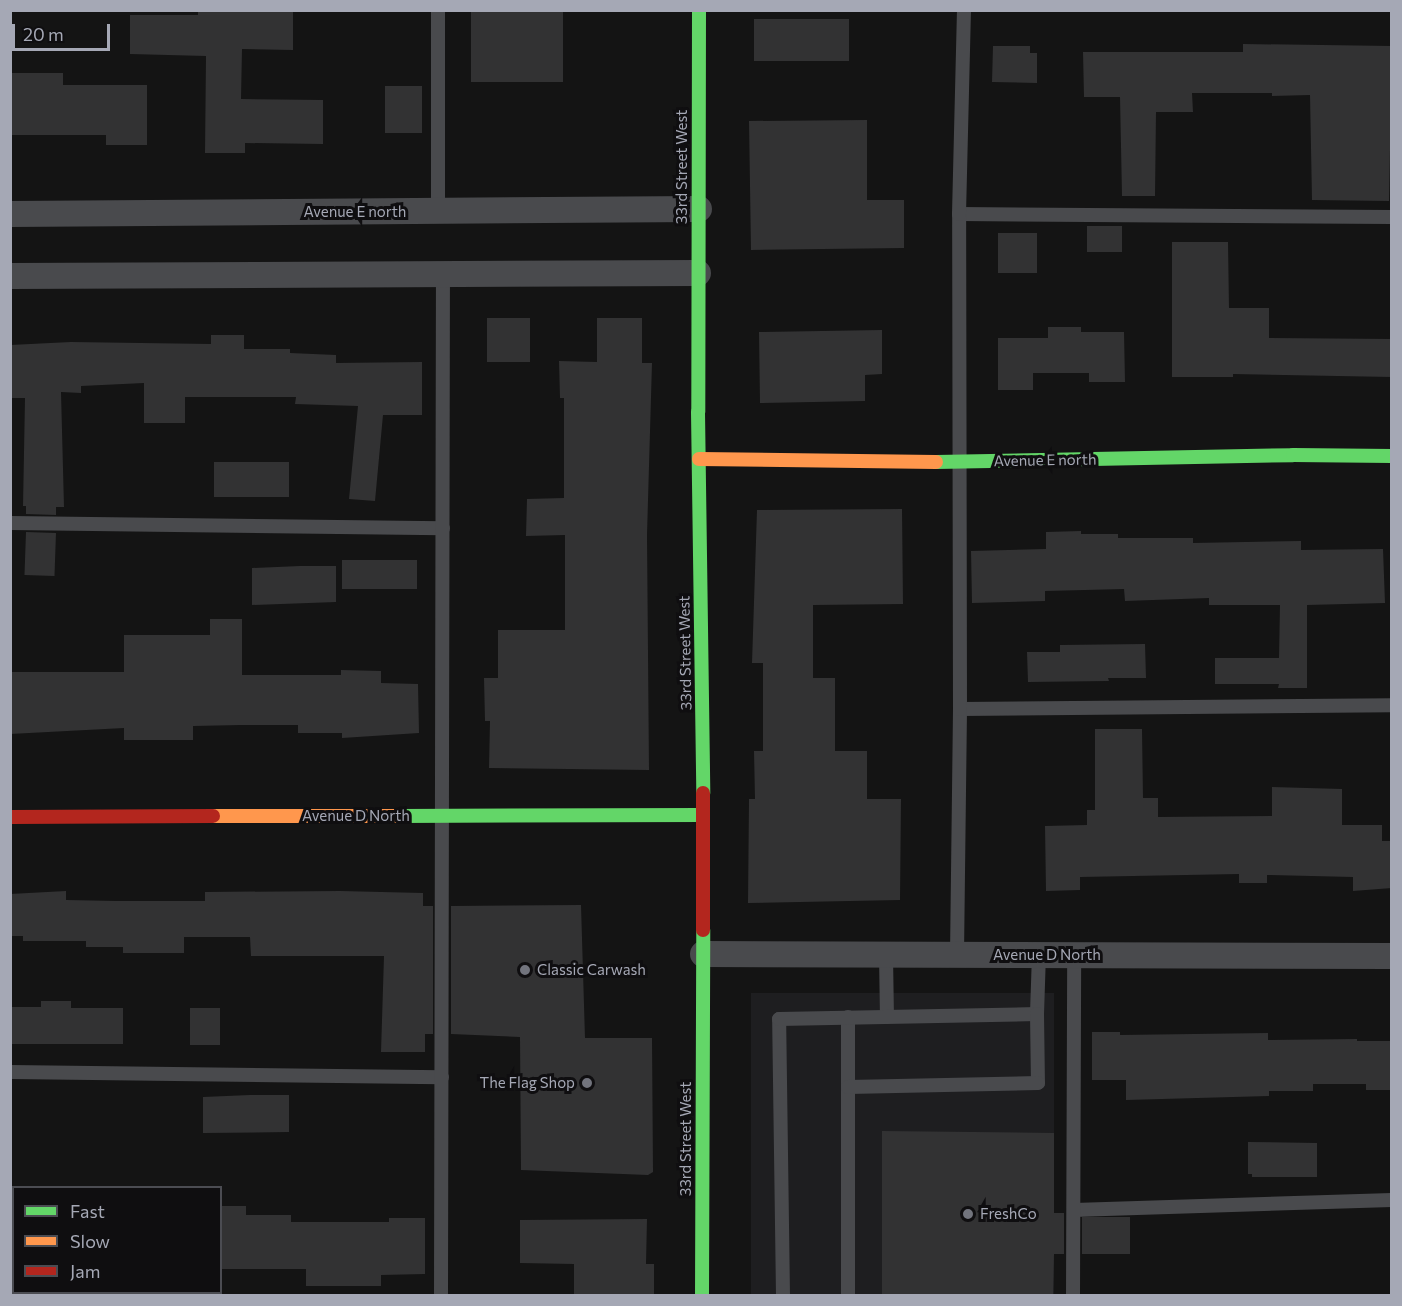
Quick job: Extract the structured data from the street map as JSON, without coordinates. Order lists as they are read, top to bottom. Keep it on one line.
{"streets":{"street":["33rd Street West","Avenue E north","Avenue D North"]},"crossings":[["33rd Street West","Avenue E north"],["33rd Street West","Avenue D North"]],"places":["Classic Carwash","The Flag Shop","FreshCo"],"legend":["Fast","Slow","Jam"],"scale_bar":"20 m"}
